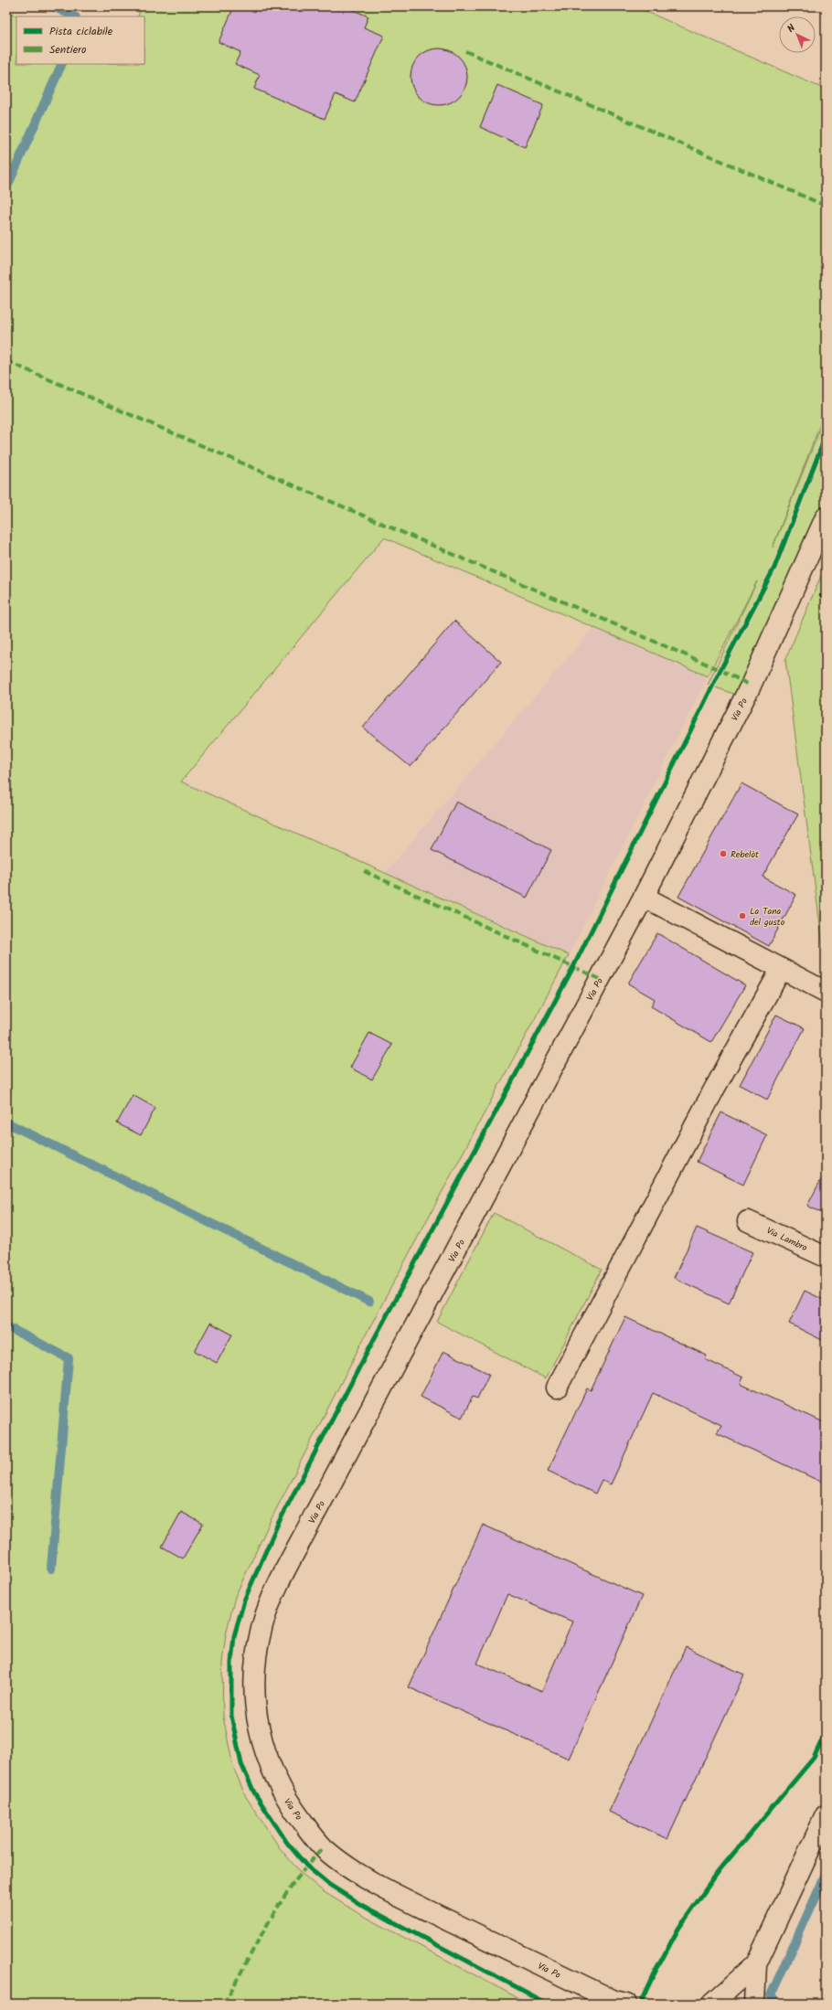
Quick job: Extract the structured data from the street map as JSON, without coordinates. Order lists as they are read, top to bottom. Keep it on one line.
{"streets":{"street":["Via Po","Via Lambro"]},"places":["Rebelòt","La Tana del gusto"],"legend":["Pista ciclabile","Sentiero"],"north":"top left"}
